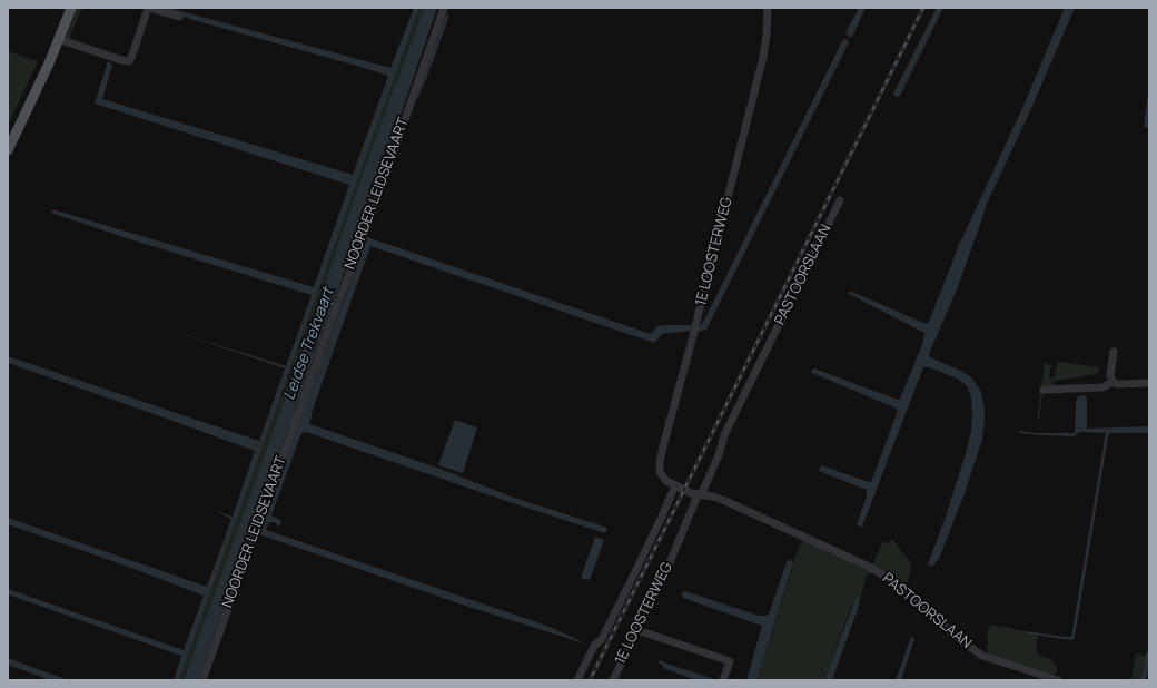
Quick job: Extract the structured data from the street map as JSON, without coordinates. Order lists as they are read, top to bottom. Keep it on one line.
{"streets":{"street":["NOORDER LEIDSEVAART","1E LOOSTERWEG","PASTOORSLAAN"]},"crossings":[["1E LOOSTERWEG","PASTOORSLAAN"]],"water":["Leidse Trekvaart"]}
